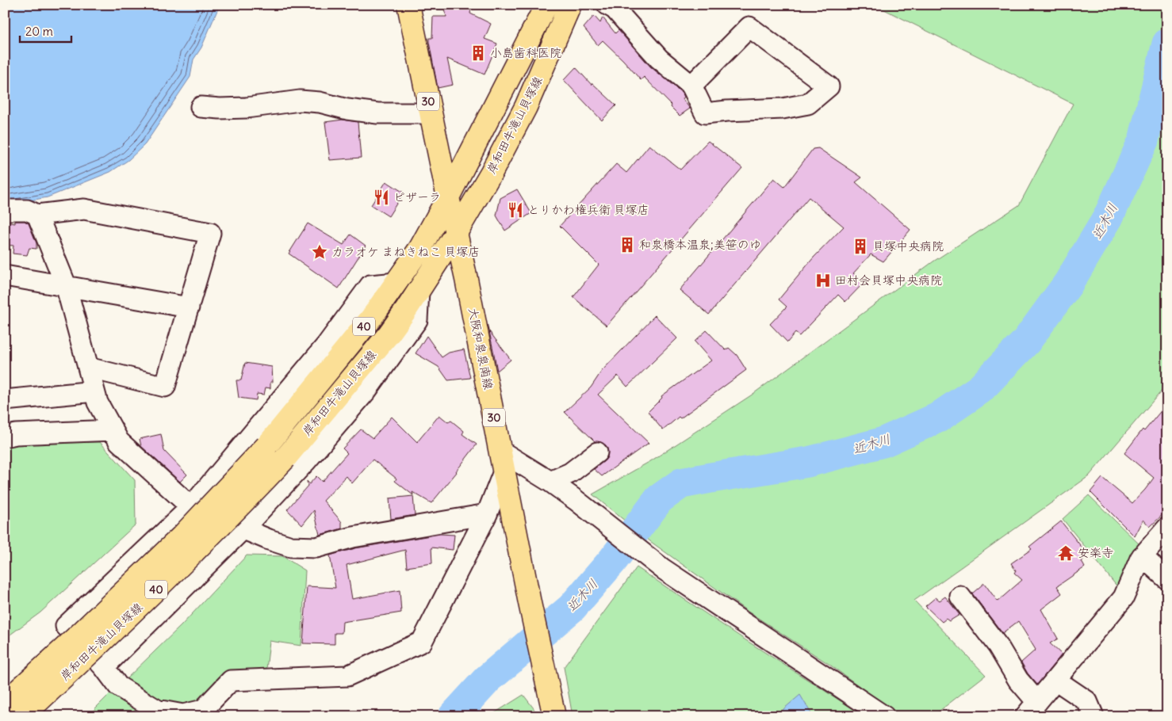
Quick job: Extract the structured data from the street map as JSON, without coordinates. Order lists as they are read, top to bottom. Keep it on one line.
{"streets":{"main road":["30","岸和田牛滝山貝塚線","40","大阪和泉泉南線"]},"crossings":[["岸和田牛滝山貝塚線","大阪和泉泉南線"]],"water":["近木川"],"places":{"building":["小島歯科医院","和泉橋本温泉;美笹のゆ","貝塚中央病院"],"restaurant":["ピザーラ","とりかわ権兵衛 貝塚店"],"place":["カラオケ まねきねこ 貝塚店"],"hospital":["田村会貝塚中央病院"],"temple":["安楽寺"]},"scale_bar":"20 m"}
